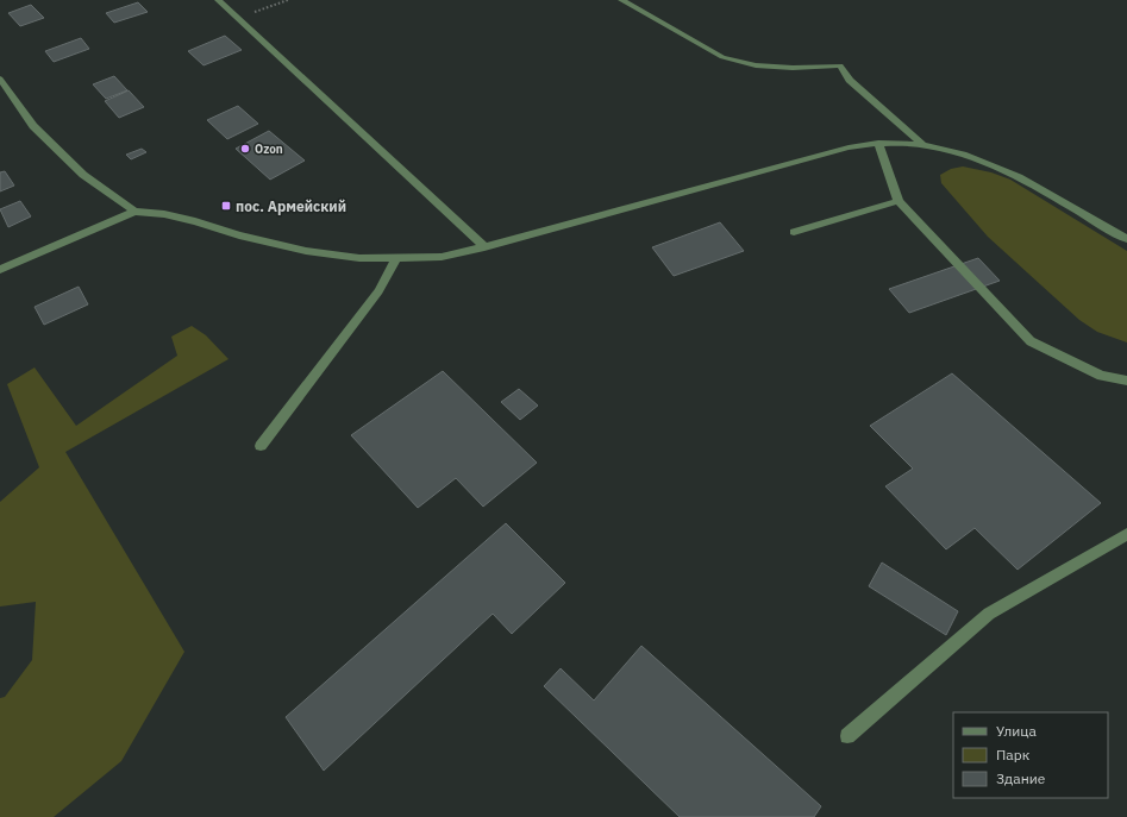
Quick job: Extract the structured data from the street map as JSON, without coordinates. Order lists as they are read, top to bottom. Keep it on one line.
{"places":{"other":["Ozon"],"transit":["пос. Армейский"]},"legend":["Улица","Парк","Здание"]}
